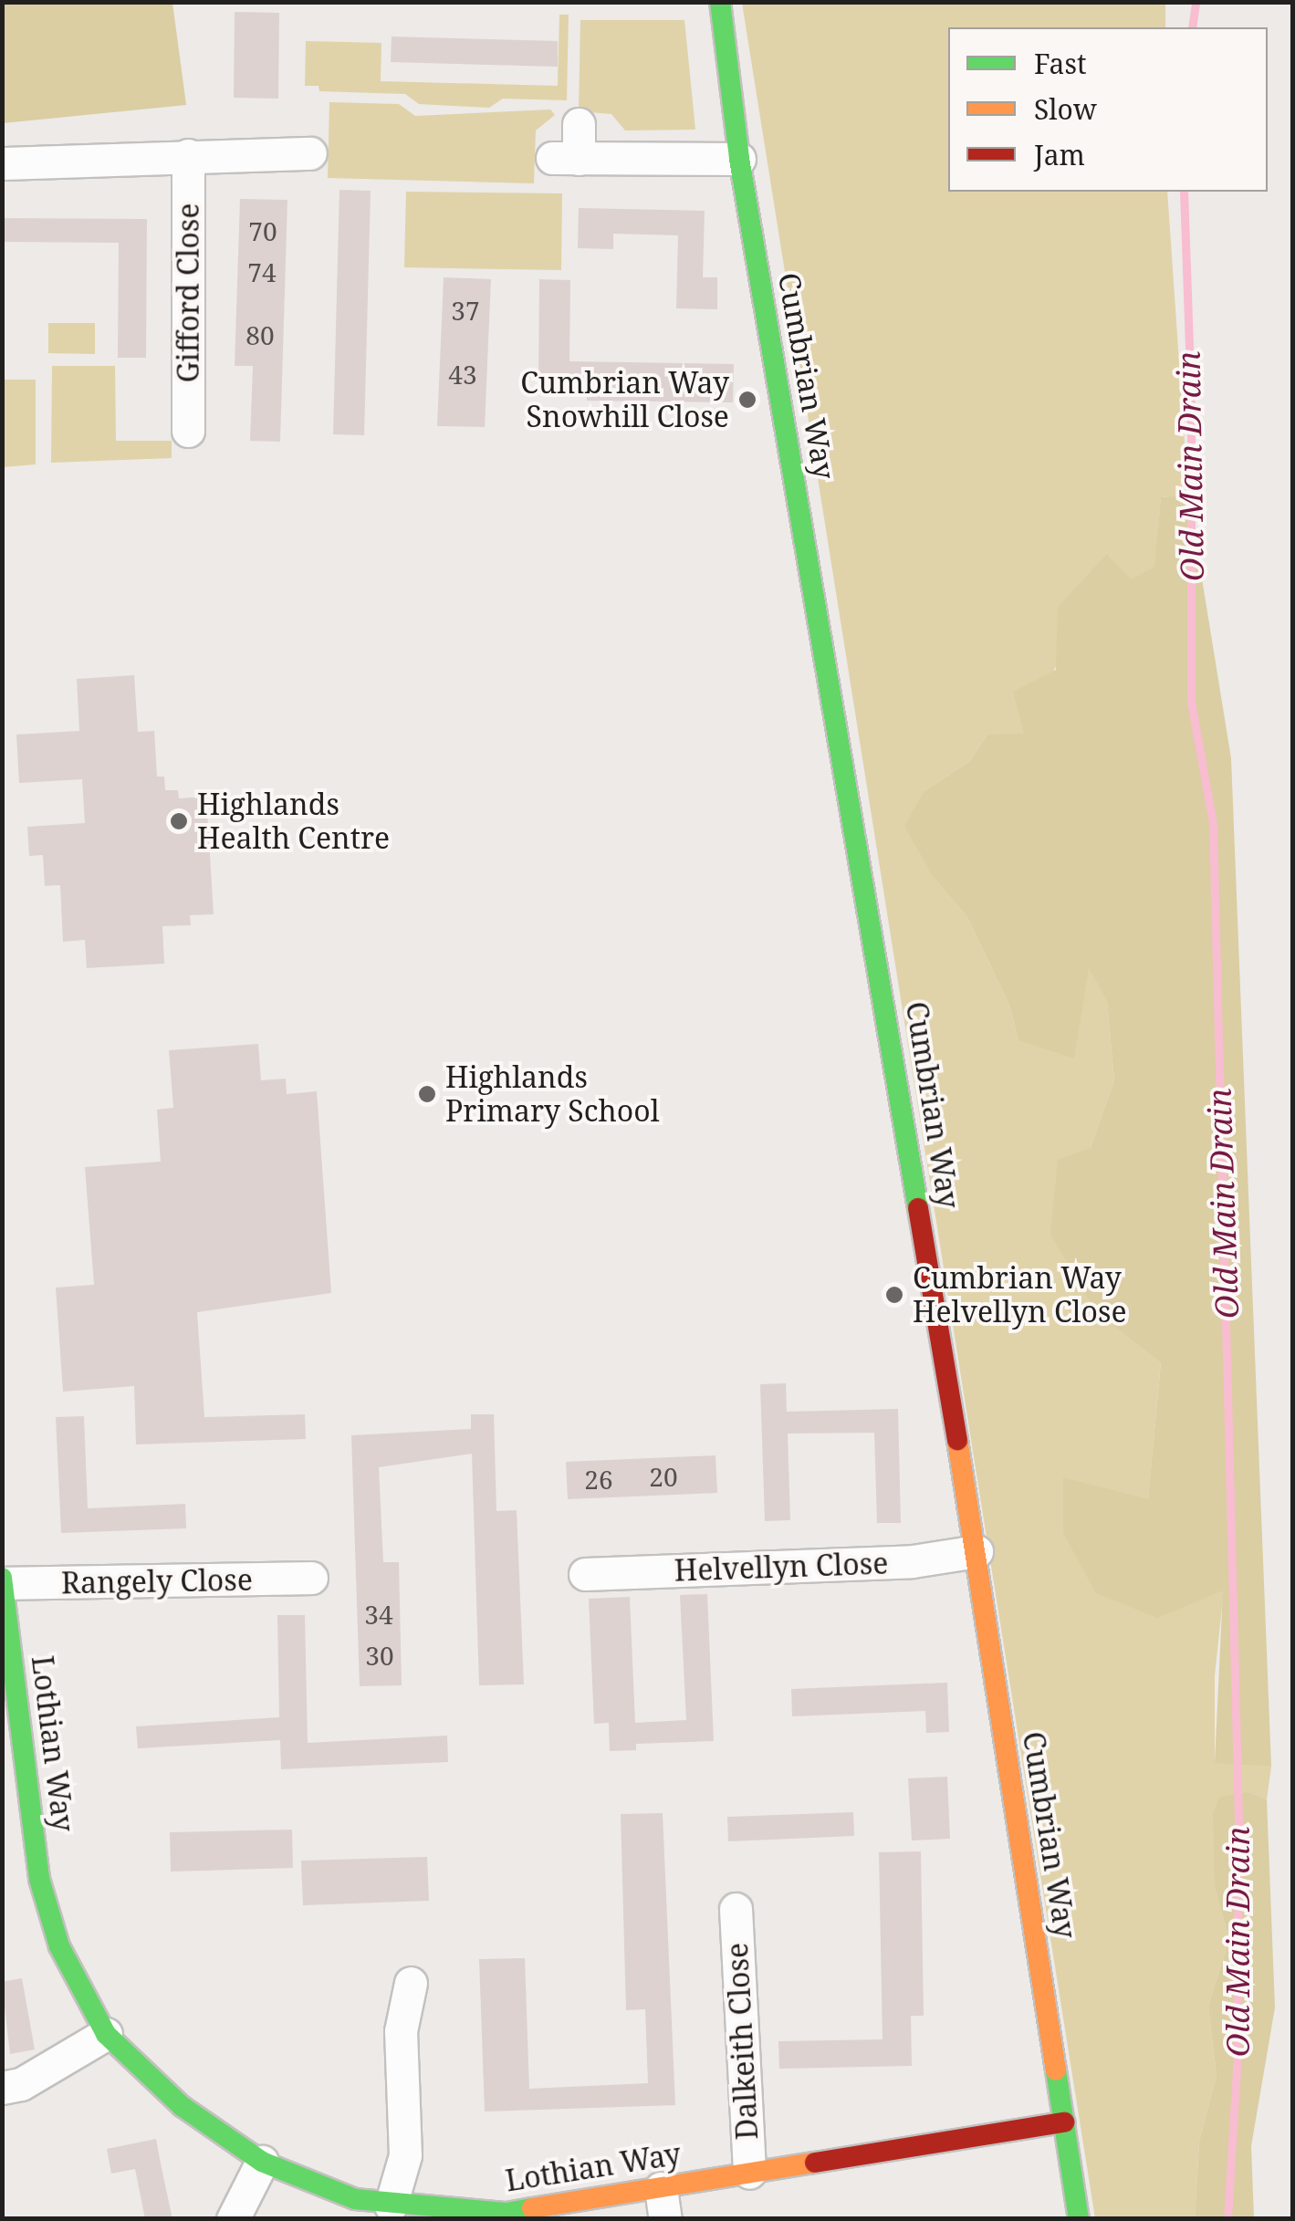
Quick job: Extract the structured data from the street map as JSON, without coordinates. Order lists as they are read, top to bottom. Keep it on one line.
{"streets":{"street":["Gifford Close","Cumbrian Way","Helvellyn Close","Rangely Close","Lothian Way","Dalkeith Close"]},"crossings":[["Cumbrian Way","Helvellyn Close"],["Cumbrian Way","Lothian Way"],["Rangely Close","Lothian Way"],["Lothian Way","Dalkeith Close"]],"water":["Old Main Drain"],"places":["Cumbrian Way Snowhill Close","Highlands Health Centre","Highlands Primary School","Cumbrian Way Helvellyn Close"],"house_numbers":["70","74","37","80","43","20","26","34","30"],"legend":["Fast","Slow","Jam"]}
